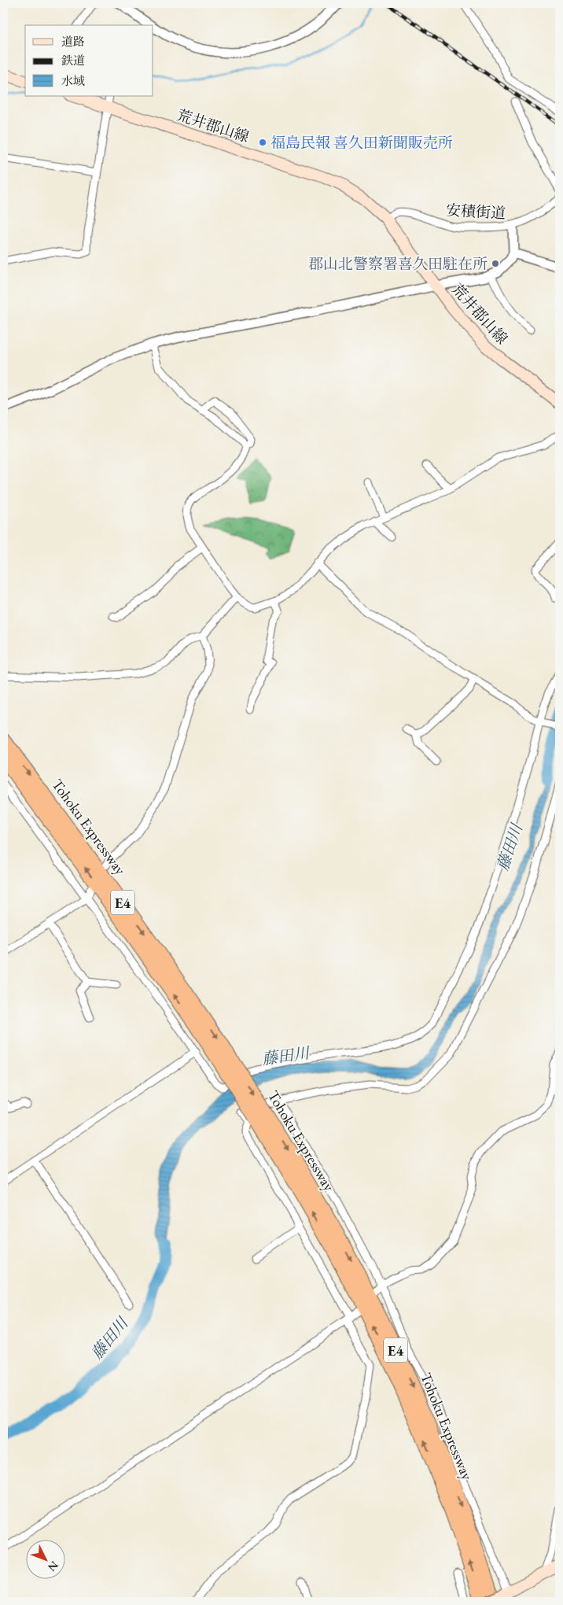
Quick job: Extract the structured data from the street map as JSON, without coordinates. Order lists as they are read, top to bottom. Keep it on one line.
{"streets":{"highway":["Tohoku Expressway","E4"],"main road":["荒井郡山線"],"street":["安積街道"]},"crossings":[["荒井郡山線","安積街道"]],"water":["藤田川"],"places":["福島民報 喜久田新聞販売所","郡山北警察署喜久田駐在所"],"legend":["道路","鉄道","水域"],"north":"bottom right"}
